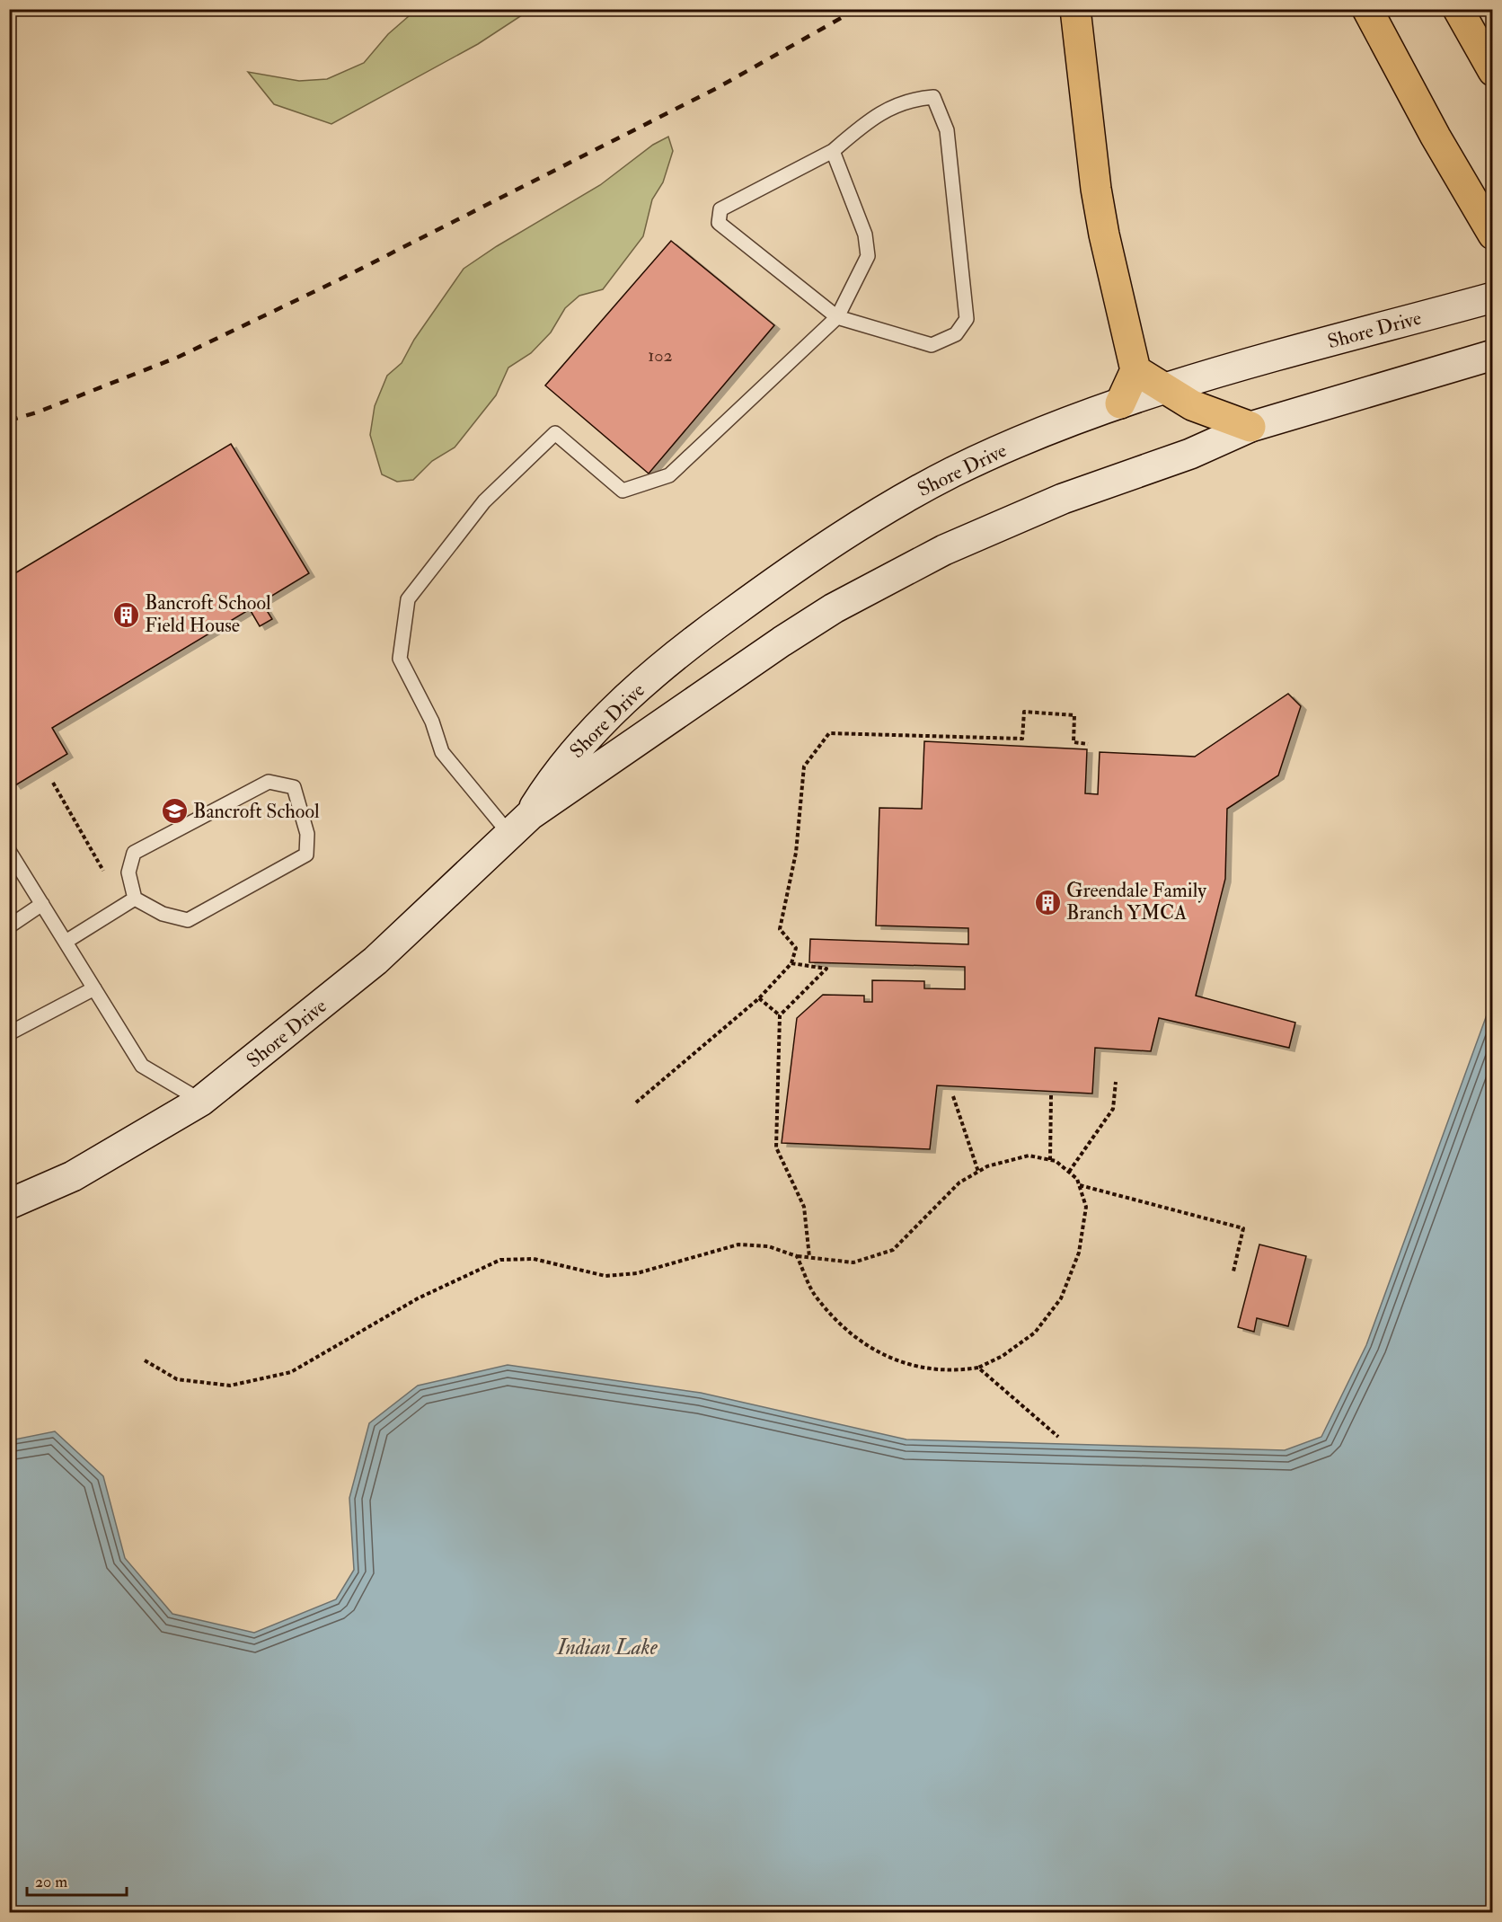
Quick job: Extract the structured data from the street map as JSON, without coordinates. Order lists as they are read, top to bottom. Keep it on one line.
{"streets":{"main road":["Shore Drive"]},"water":["Indian Lake"],"places":{"building":["Bancroft School Field House","Greendale Family Branch YMCA"],"school or university":["Bancroft School"]},"house_numbers":["102"],"scale_bar":"20 m"}
